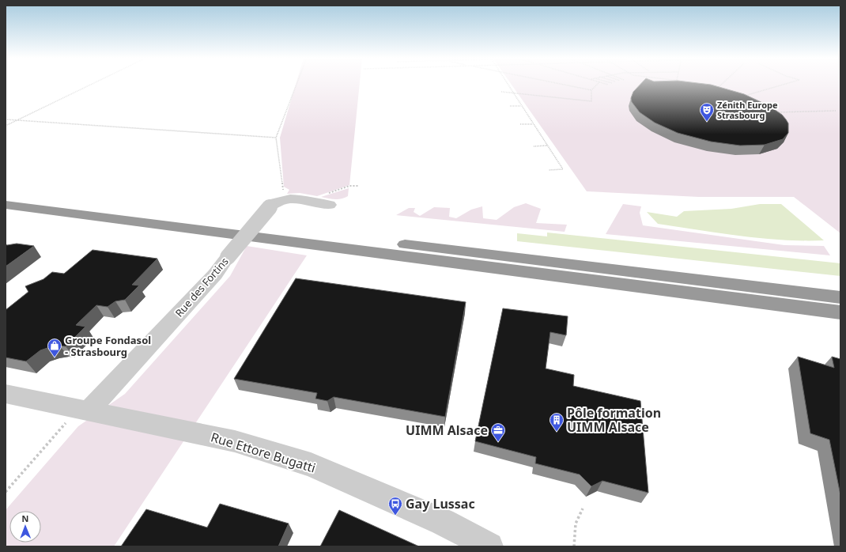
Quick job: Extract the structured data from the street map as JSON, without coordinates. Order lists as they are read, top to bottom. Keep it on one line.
{"streets":{"street":["Rue des Fortins","Rue Ettore Bugatti"]},"crossings":[["Rue des Fortins","Rue Ettore Bugatti"]],"places":{"theatre":["Zénith Europe Strasbourg"],"shop":["Groupe Fondasol - Strasbourg"],"building":["Pôle formation UIMM Alsace"],"office":["UIMM Alsace"],"bus stop":["Gay Lussac"]},"north":"top"}
